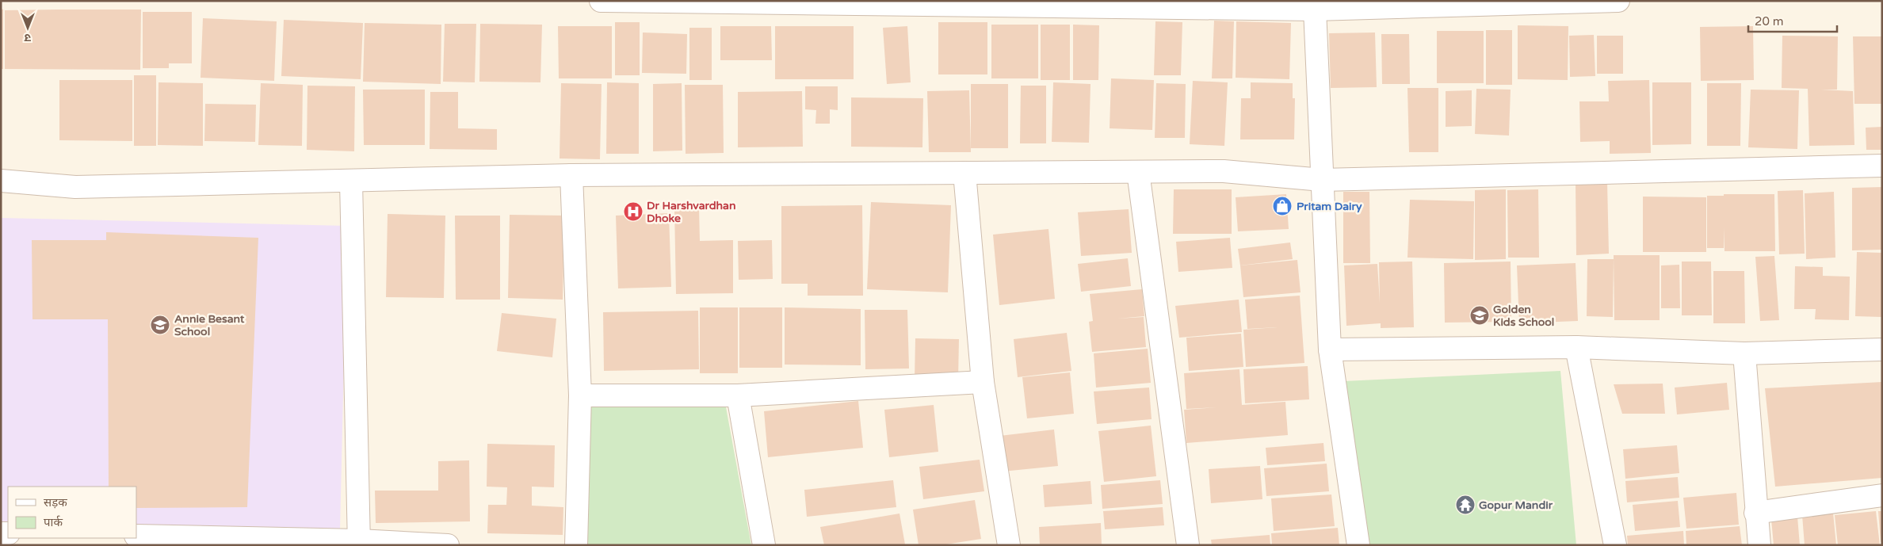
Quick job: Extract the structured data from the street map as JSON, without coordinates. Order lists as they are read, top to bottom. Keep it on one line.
{"places":{"shop":["Pritam Dairy"],"hospital":["Dr Harshvardhan Dhoke"],"school or university":["Golden Kids School","Annie Besant School"],"temple":["Gopur Mandir"]},"legend":["सड़क","पार्क"],"scale_bar":"20 m","north":"bottom"}
